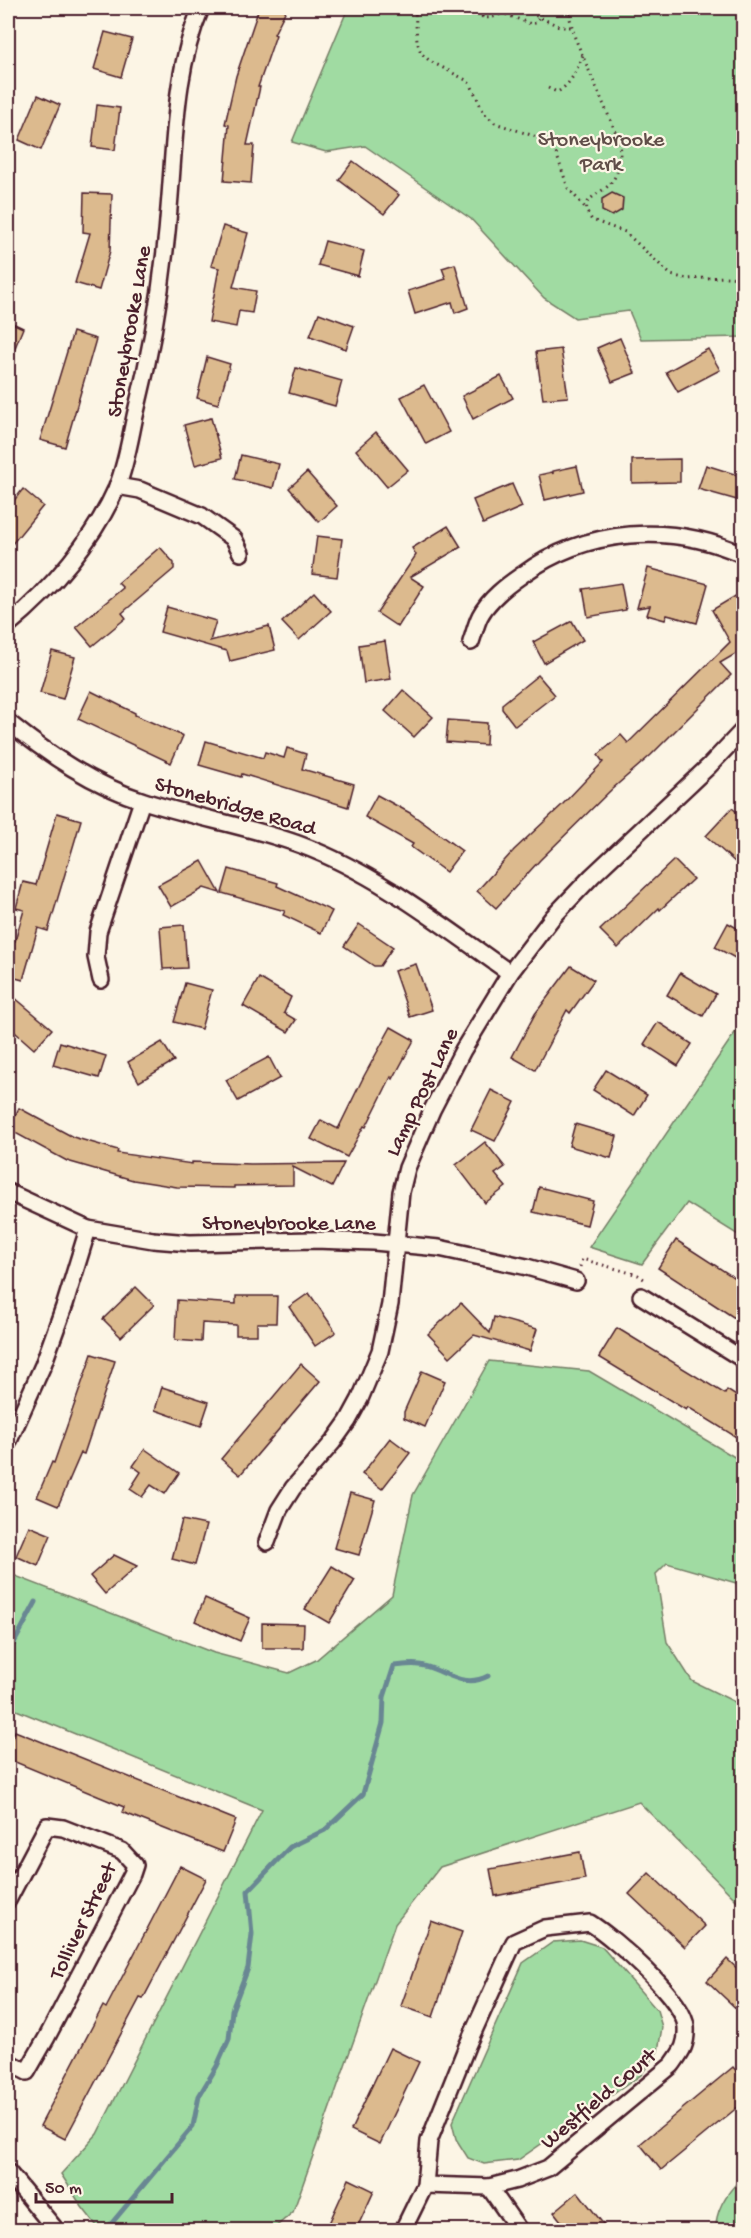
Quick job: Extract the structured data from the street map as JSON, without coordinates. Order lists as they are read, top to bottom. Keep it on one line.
{"streets":{"street":["Stoneybrooke Lane","Stonebridge Road","Lamp Post Lane","Tolliver Street","Westfield Court"]},"crossings":[["Stoneybrooke Lane","Lamp Post Lane"],["Stonebridge Road","Lamp Post Lane"]],"parks":["Stoneybrooke Park"],"scale_bar":"50 m"}
